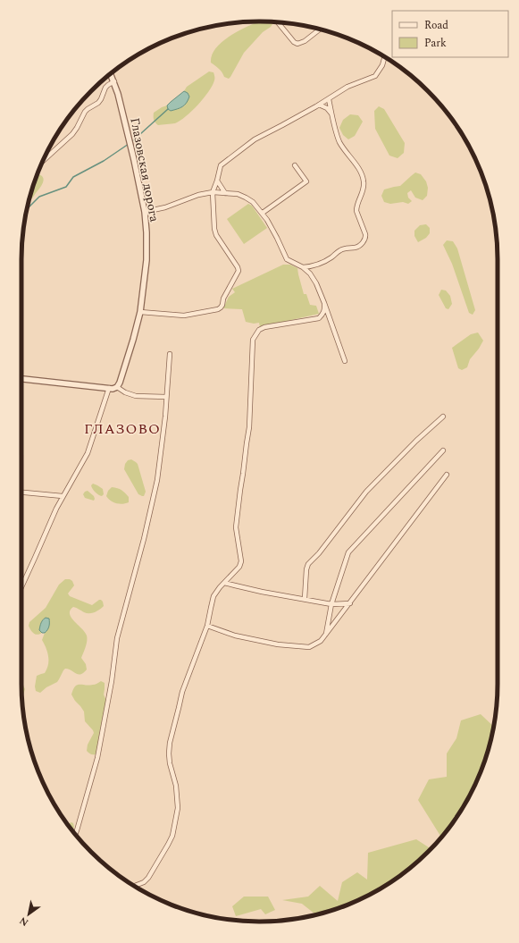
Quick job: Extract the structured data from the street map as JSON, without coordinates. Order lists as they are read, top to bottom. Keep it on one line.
{"streets":{"street":["Глазовская дорога"]},"districts":["ГЛАЗОВО"],"legend":["Road","Park"],"north":"bottom left"}
